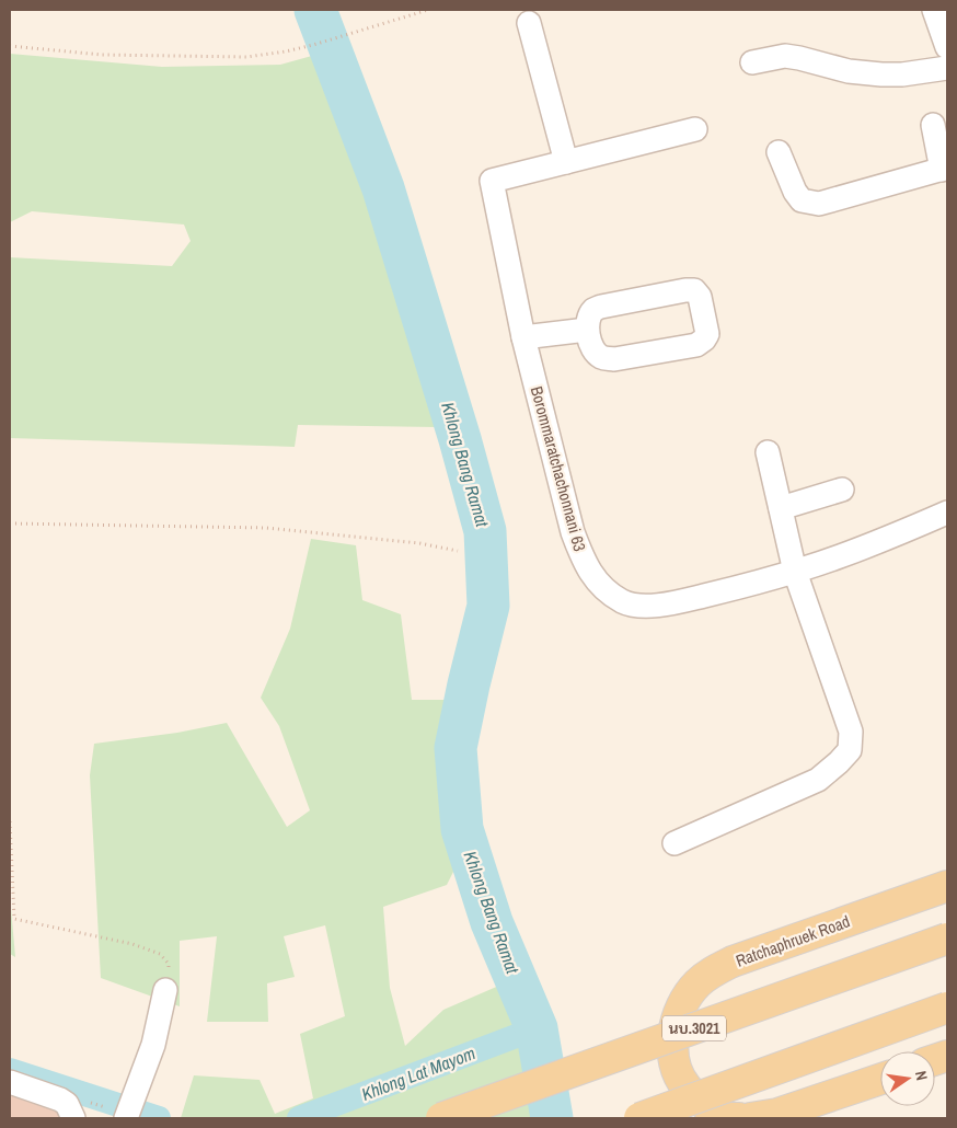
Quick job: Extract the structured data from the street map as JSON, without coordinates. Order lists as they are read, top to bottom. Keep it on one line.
{"streets":{"main road":["Ratchaphruek Road","นบ.3021"],"street":["Borommaratchachonnani 63"]},"water":["Khlong Bang Ramat","Khlong Lat Mayom"],"north":"right"}
